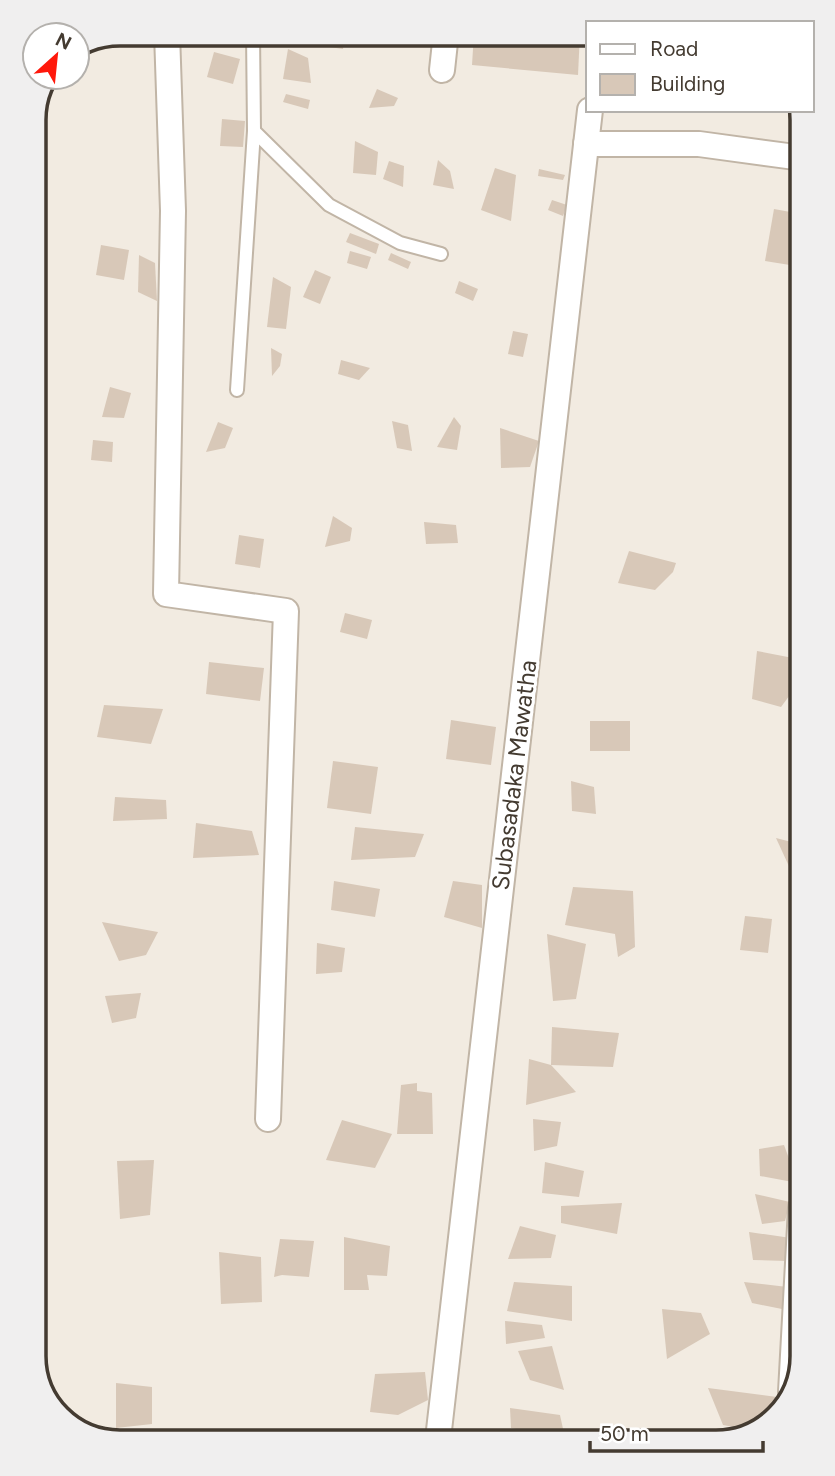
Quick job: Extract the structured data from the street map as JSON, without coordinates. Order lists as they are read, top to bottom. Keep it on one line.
{"streets":{"street":["Subasadaka Mawatha"]},"legend":["Road","Building"],"scale_bar":"50 m","north":"top right"}
